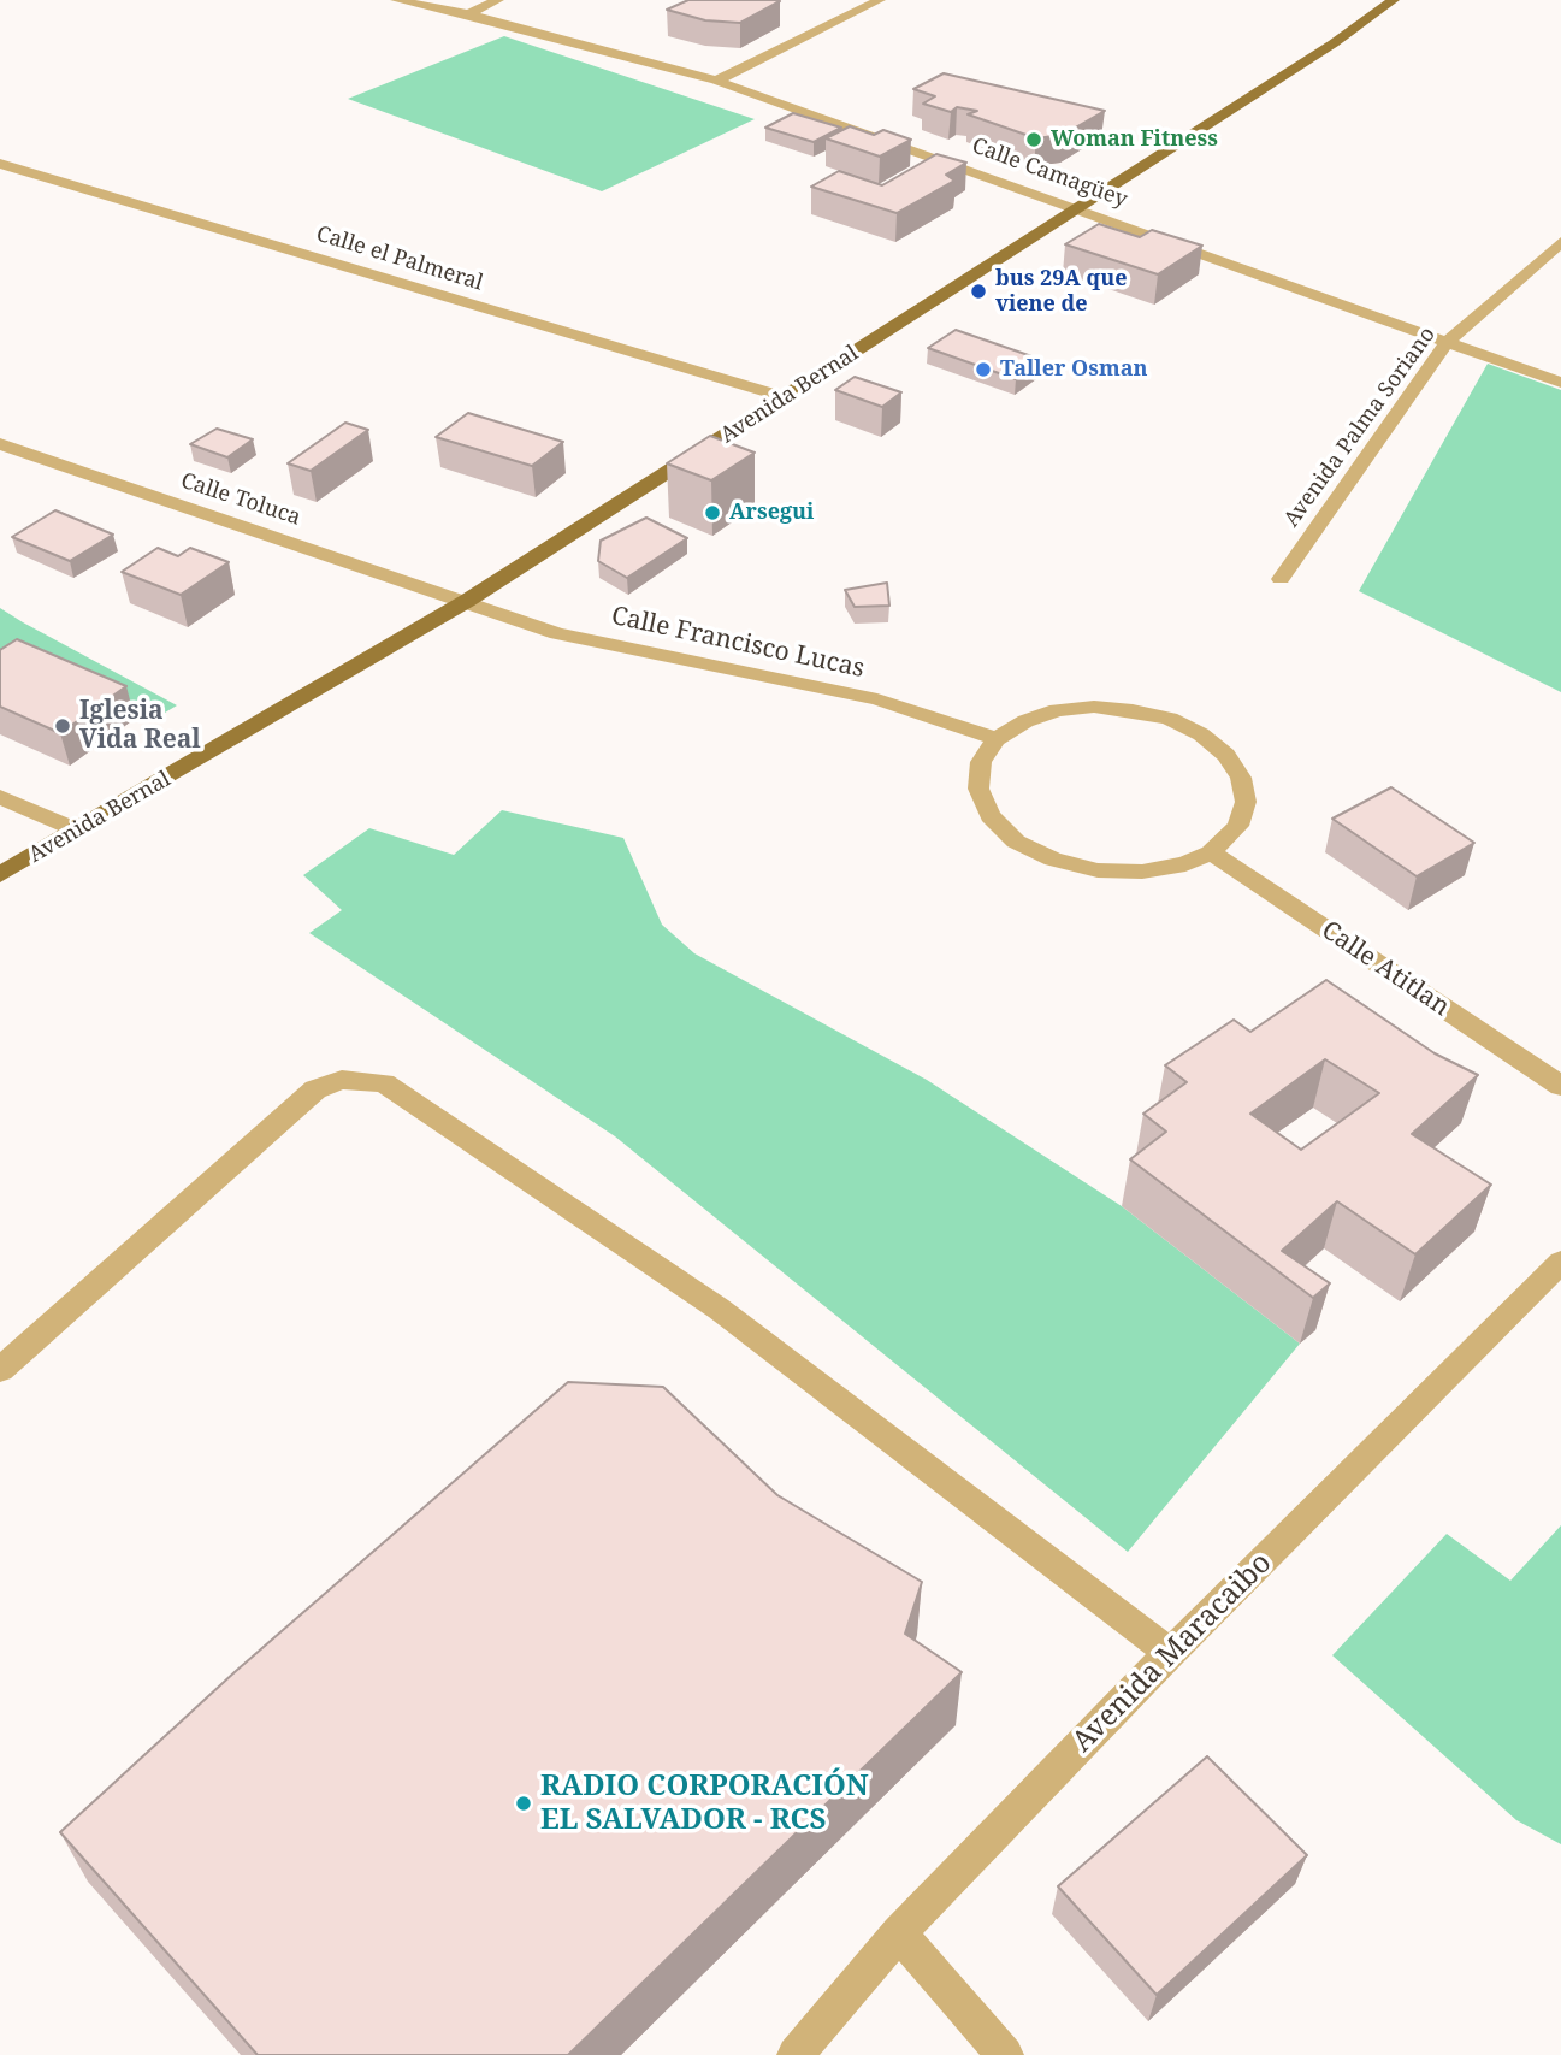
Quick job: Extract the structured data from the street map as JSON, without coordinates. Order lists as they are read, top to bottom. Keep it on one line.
{"streets":{"main road":["Avenida Bernal"],"street":["Calle Camagüey","Calle el Palmeral","Avenida Palma Soriano","Calle Toluca","Calle Francisco Lucas","Calle Atitlan","Avenida Maracaibo"]},"crossings":[["Calle Camagüey","Avenida Bernal"],["Calle Camagüey","Avenida Palma Soriano"],["Calle el Palmeral","Avenida Bernal"],["Avenida Bernal","Calle Toluca"],["Avenida Bernal","Calle Francisco Lucas"],["Calle Toluca","Calle Francisco Lucas"],["Calle Francisco Lucas","Calle Atitlan"]],"places":["Woman Fitness","bus 29A que viene de","Taller Osman","Arsegui","Iglesia Vida Real","RADIO CORPORACIÓN EL SALVADOR - RCS"]}
